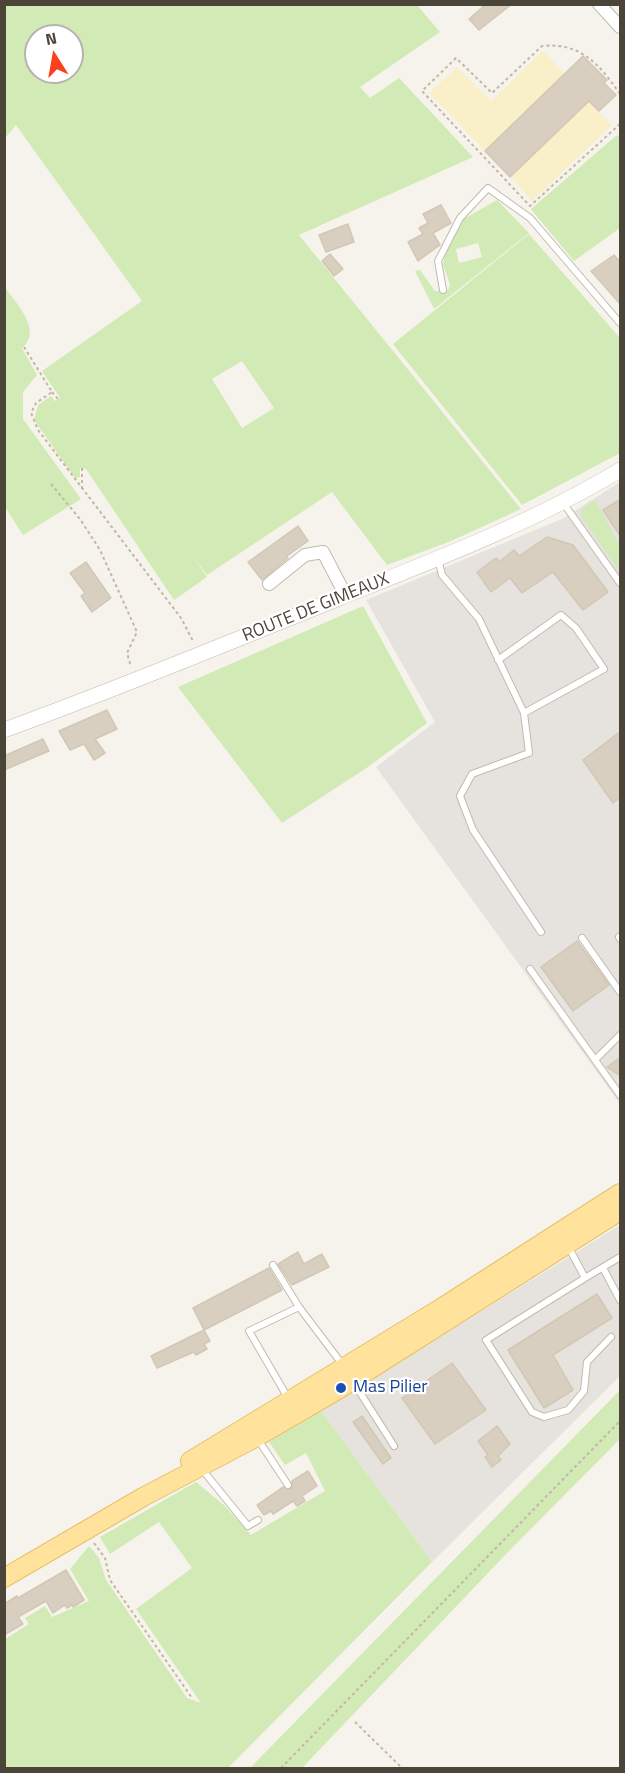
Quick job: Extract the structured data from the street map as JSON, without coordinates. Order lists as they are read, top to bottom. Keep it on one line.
{"streets":{"street":["ROUTE DE GIMEAUX"]},"places":["Mas Pilier"],"north":"top"}
